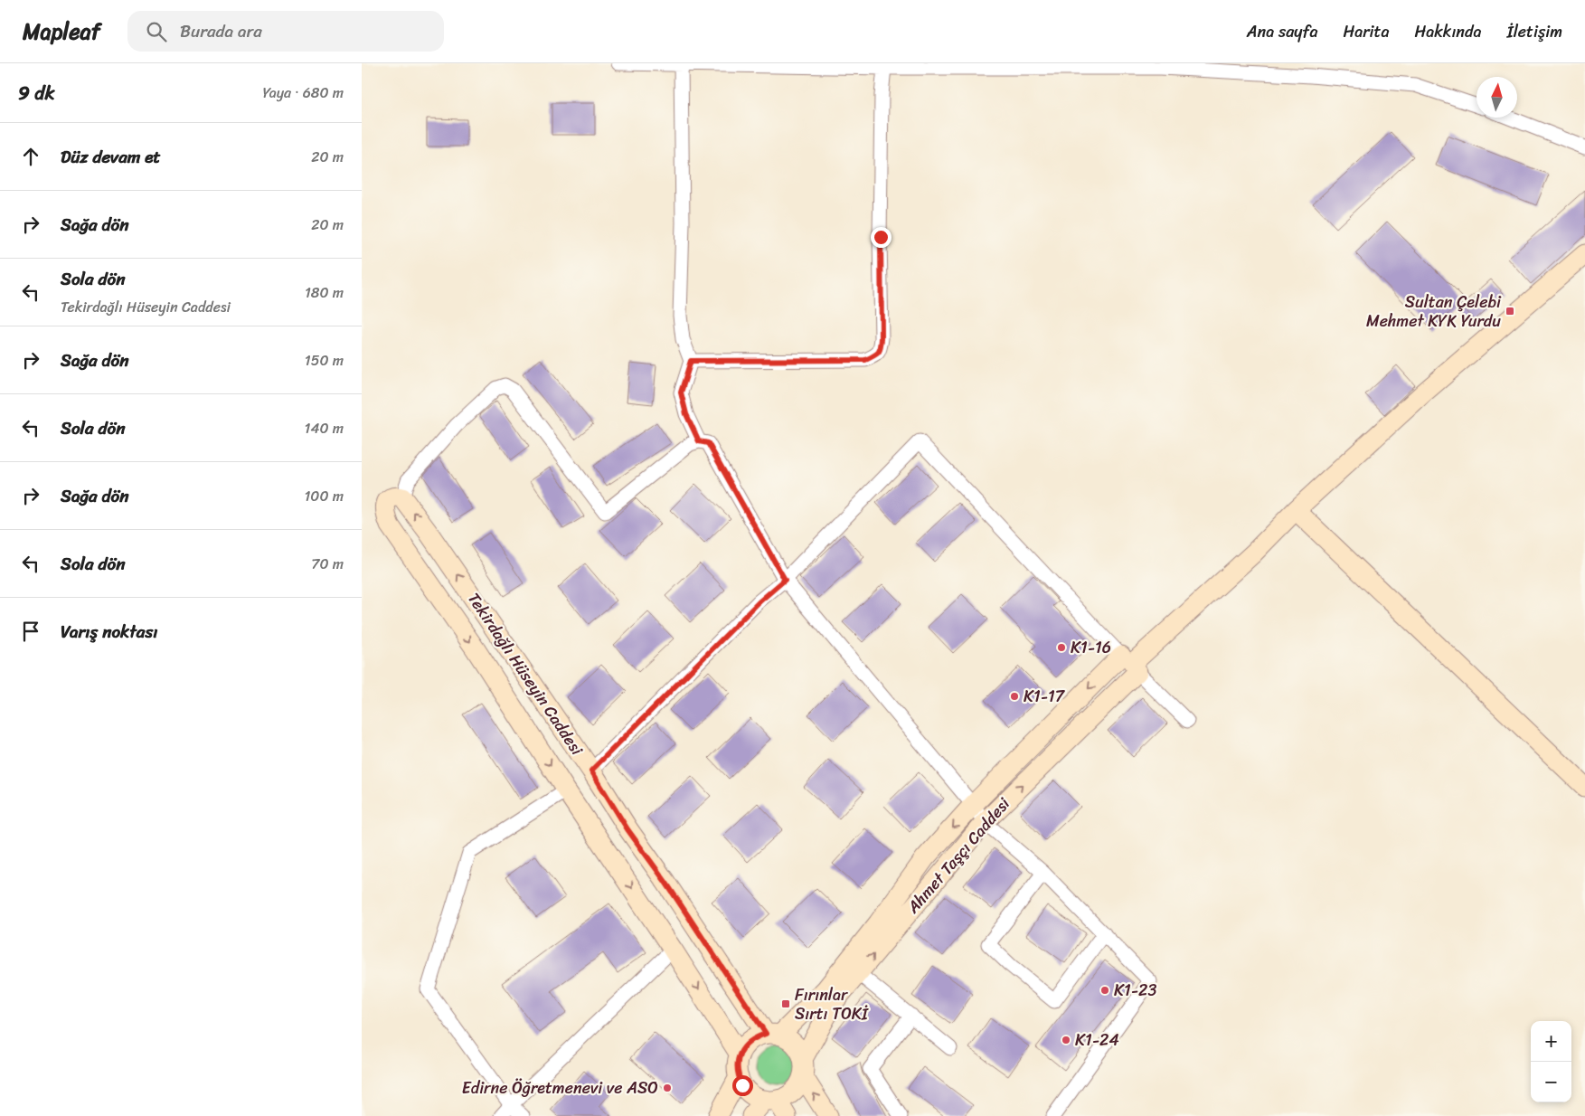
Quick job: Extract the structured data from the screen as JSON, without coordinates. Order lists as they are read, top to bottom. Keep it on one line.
{"streets":{"main road":["Tekirdağlı Hüseyin Caddesi","Ahmet Taşçı Caddesi"]},"crossings":[["Tekirdağlı Hüseyin Caddesi","Ahmet Taşçı Caddesi"]],"places":{"transit":["Sultan Çelebi Mehmet KYK Yurdu","Fırınlar Sırtı TOKİ"],"other":["K1-16","K1-17","K1-23","K1-24","Edirne Öğretmenevi ve ASO"]},"north":"top","page":{"header":"Mapleaf","search":"Burada ara","nav":["Ana sayfa","Harita","Hakkında","İletişim"],"heading":["9 dk","Yaya · 680 m"],"list":[["Düz devam et","20 m"],["Sağa dön","20 m"],["Sola dön","Tekirdağlı Hüseyin Caddesi","180 m"],["Sağa dön","150 m"],["Sola dön","140 m"],["Sağa dön","100 m"],["Sola dön","70 m"],"Varış noktası"],"map_buttons":["+","−"]}}
